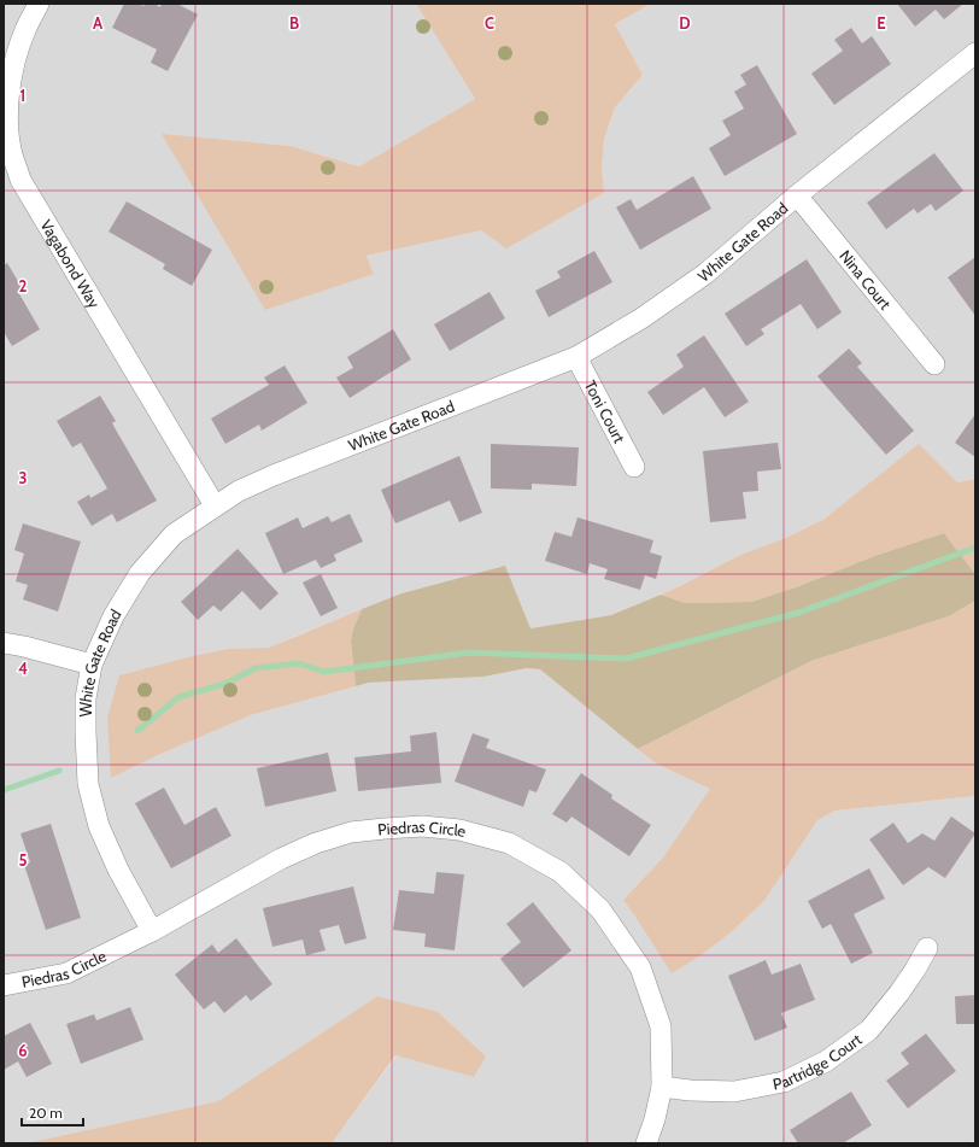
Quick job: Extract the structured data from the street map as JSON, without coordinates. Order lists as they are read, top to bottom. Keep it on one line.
{"streets":{"street":["White Gate Road","Vagabond Way","Nina Court","Toni Court","Piedras Circle","Partridge Court"]},"crossings":[["White Gate Road","Vagabond Way"],["White Gate Road","Nina Court"],["White Gate Road","Toni Court"],["White Gate Road","Piedras Circle"],["Piedras Circle","Partridge Court"]],"scale_bar":"20 m","grid":{"columns":["A","B","C","D","E"],"rows":["1","2","3","4","5","6"]}}
